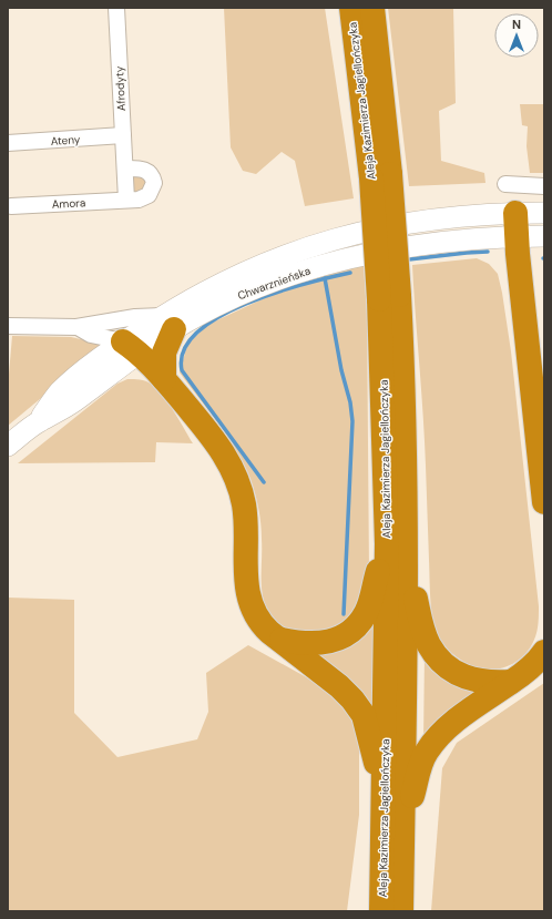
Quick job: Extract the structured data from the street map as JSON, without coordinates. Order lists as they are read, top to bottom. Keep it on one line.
{"streets":{"highway":["Aleja Kazimierza Jagiellończyka"],"main road":["Chwarznieńska"],"street":["Afrodyty","Ateny","Amora"]},"crossings":[["Afrodyty","Ateny"],["Afrodyty","Amora"]],"north":"top"}
